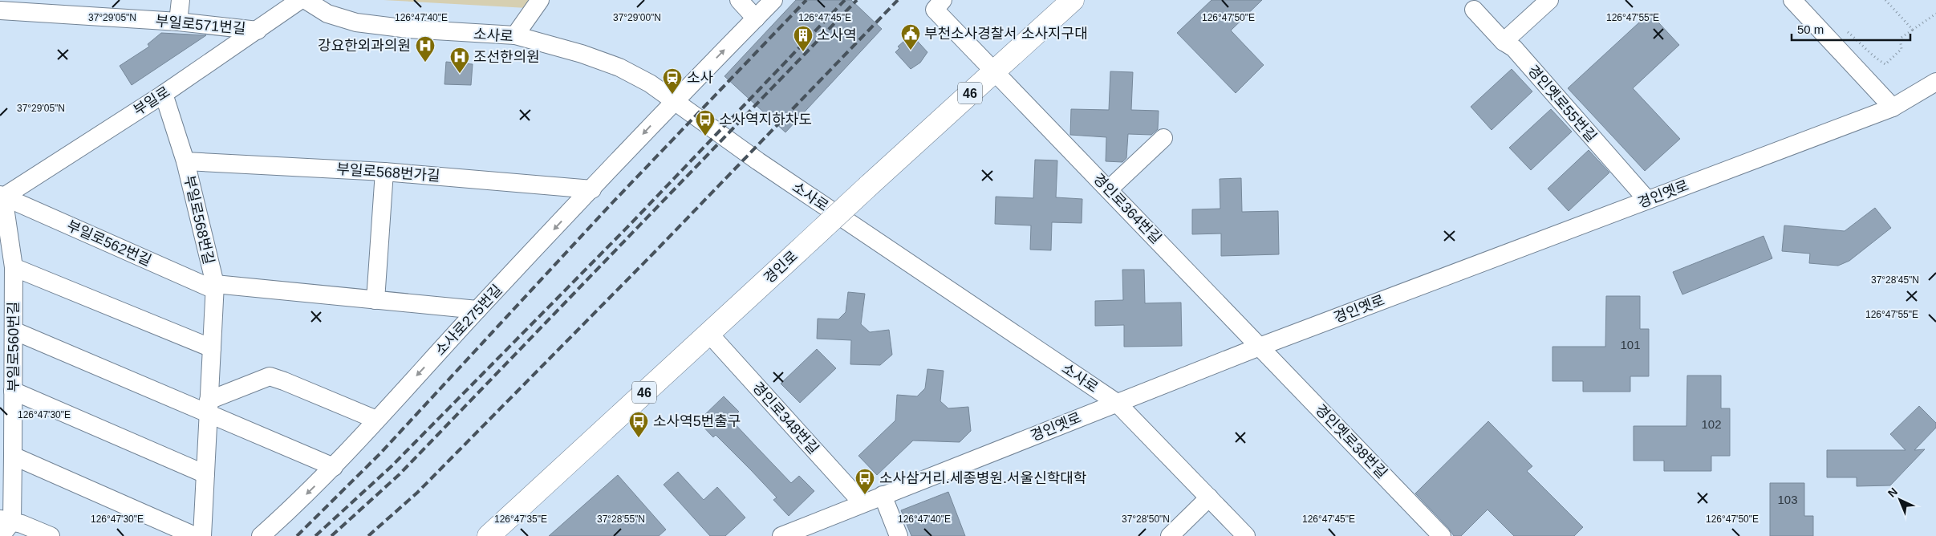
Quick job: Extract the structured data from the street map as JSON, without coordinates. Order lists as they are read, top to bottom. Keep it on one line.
{"streets":{"main road":["46","경인로"],"street":["부일로571번길","소사로","부일로","경인옛로55번길","부일로568번가길","경인옛로","경인로364번길","부일로568번길","부일로562번길","소사로275번길","부일로560번길","경인로348번길","경인옛로38번길"]},"crossings":[["부일로571번길","부일로"],["소사로","경인옛로"],["소사로","소사로275번길"],["부일로","부일로568번길"],["부일로","부일로562번길"],["부일로","부일로560번길"],["경인옛로55번길","경인옛로"],["부일로568번가길","부일로568번길"],["부일로568번가길","소사로275번길"],["경인옛로","경인로364번길"],["경인옛로","경인로348번길"],["경인옛로","경인옛로38번길"],["경인로364번길","경인로"],["경인로364번길","경인옛로38번길"],["부일로568번길","부일로562번길"],["부일로562번길","소사로275번길"],["부일로562번길","부일로560번길"],["경인로","경인로348번길"]],"places":{"public building":["부천소사경찰서 소사지구대"],"building":["소사역"],"hospital":["강요한외과의원","조선한의원"],"station":["소사"],"bus stop":["소사역지하차도","소사역5번출구","소사삼거리.세종병원.서울신학대학"]},"house_numbers":["101","102","103"],"scale_bar":"50 m","north":"top left","coordinates":["37°29'05\"N","37°29'00\"N","126°47'50\"E","126°47'40\"E","126°47'45\"E","126°47'55\"E","37°28'45\"N","126°47'30\"E","126°47'35\"E","37°28'55\"N","37°28'50\"N"]}
